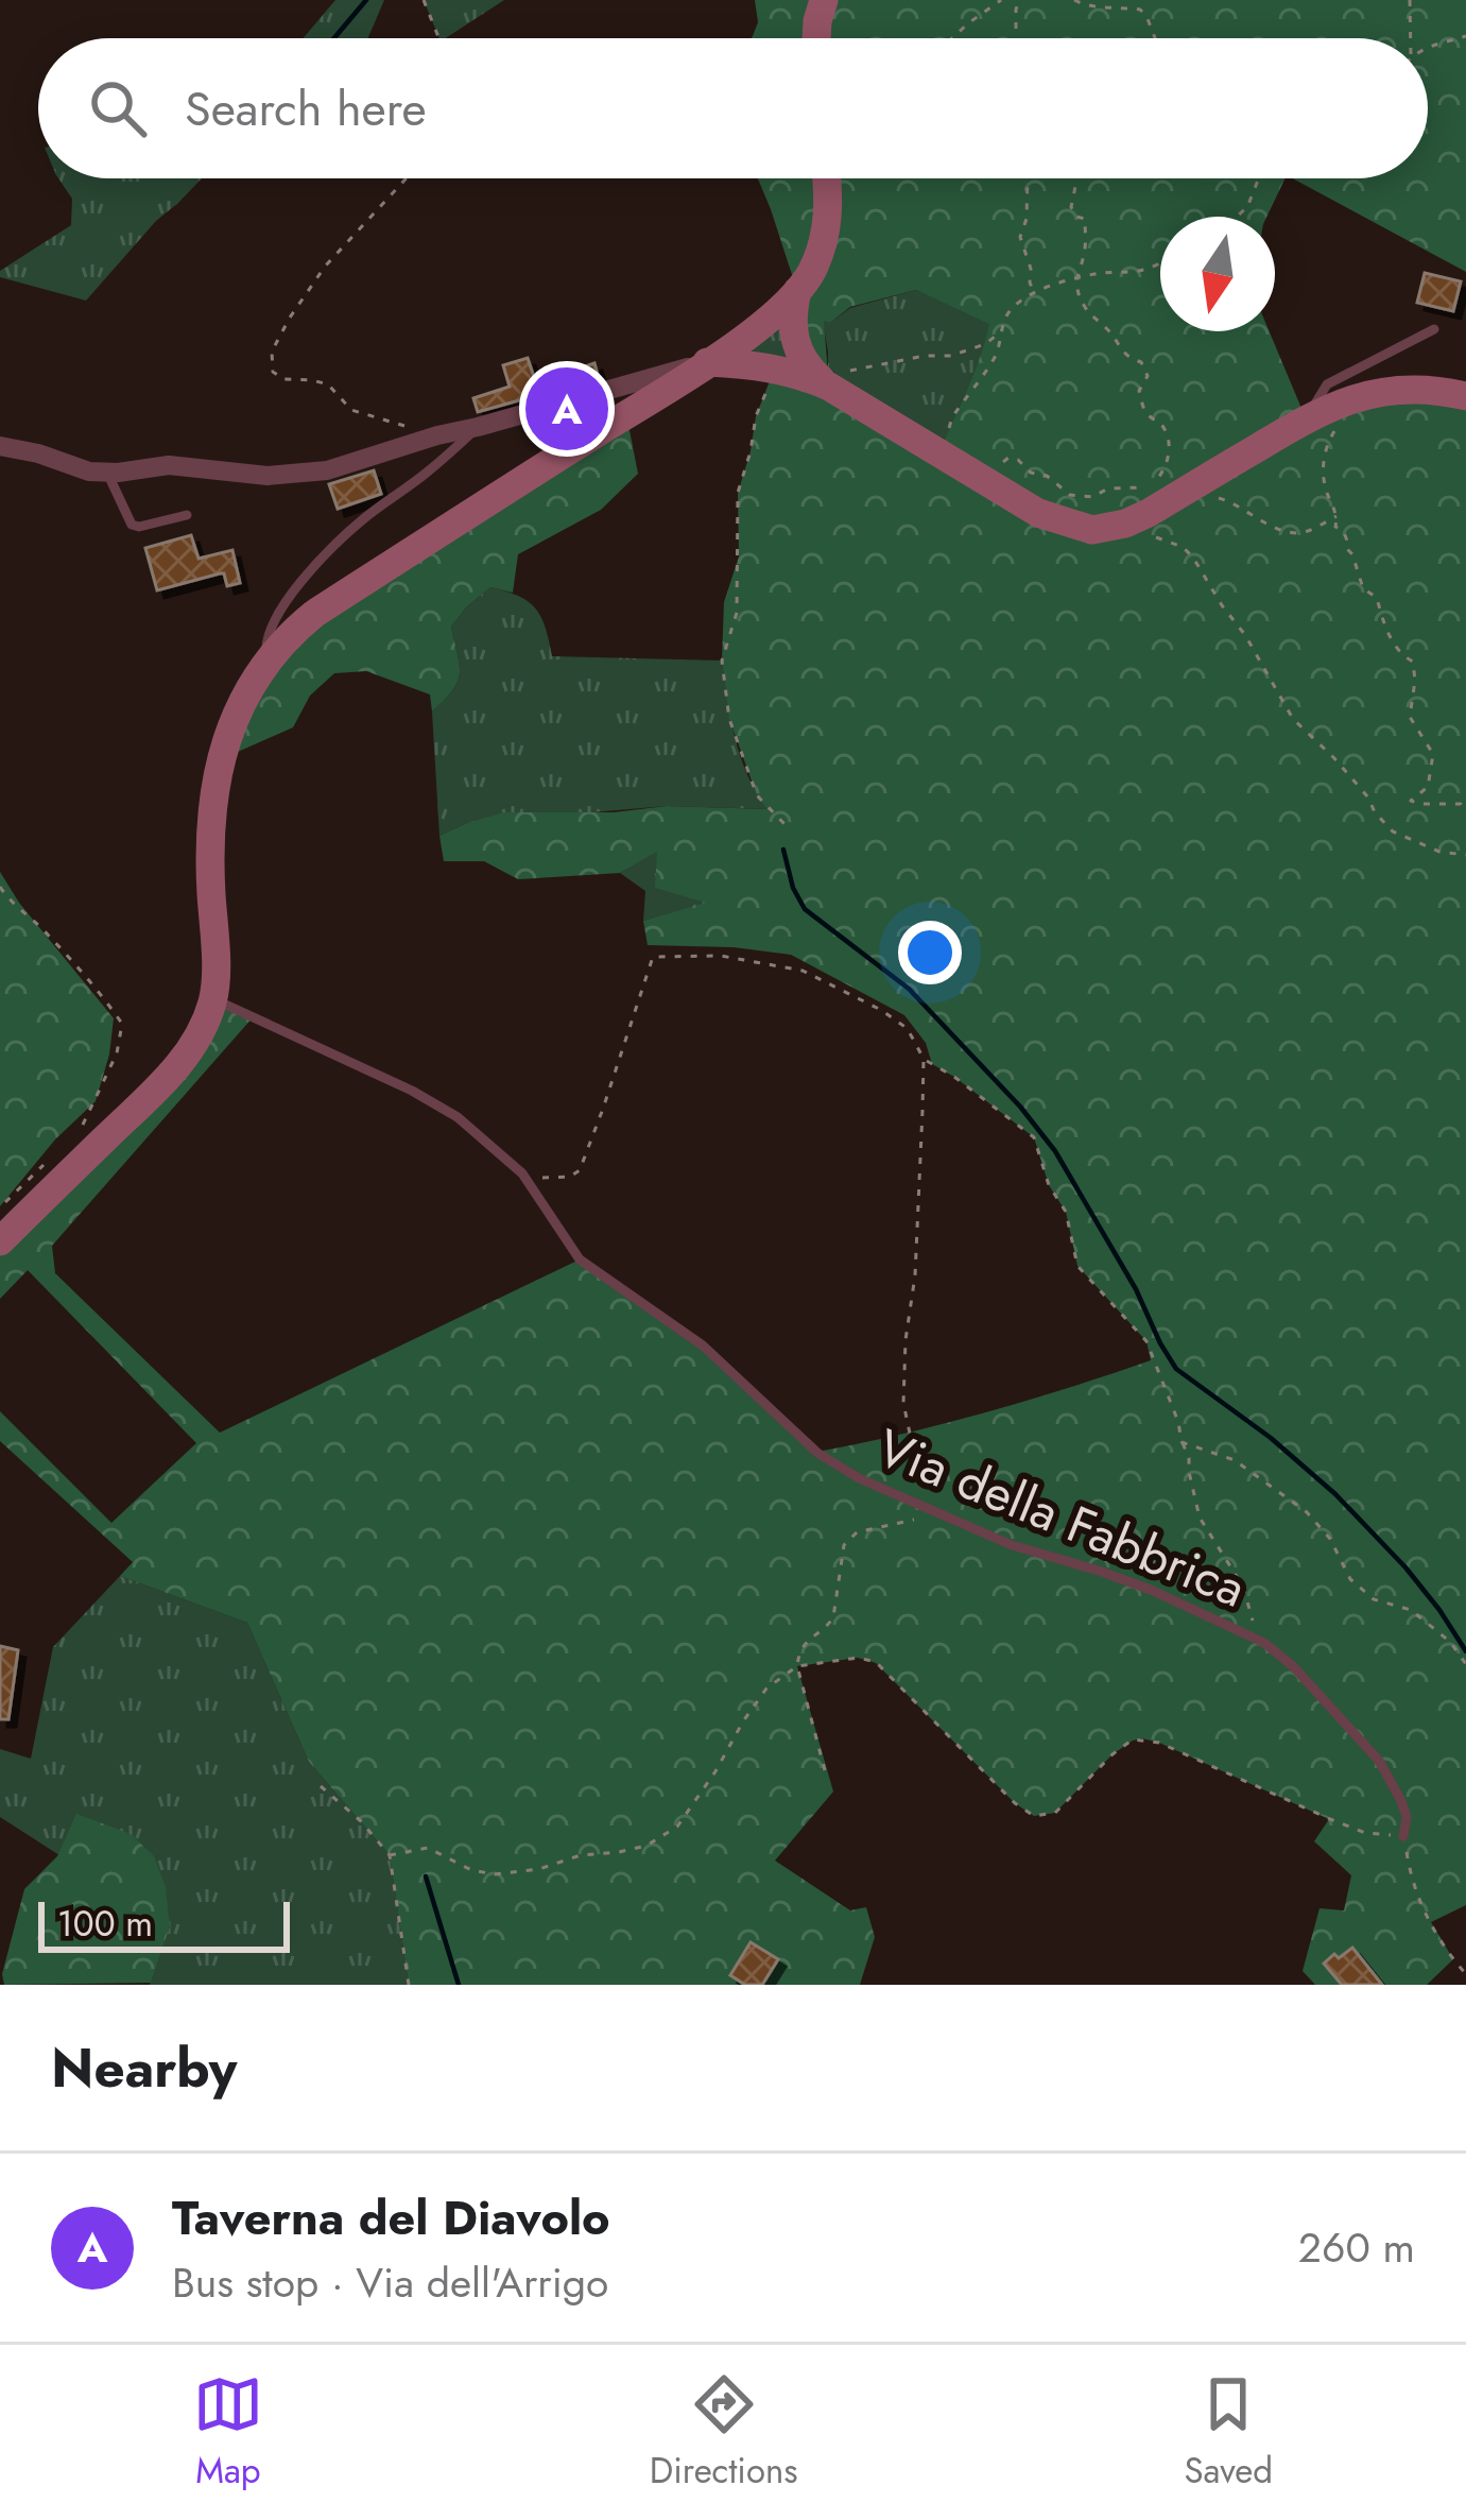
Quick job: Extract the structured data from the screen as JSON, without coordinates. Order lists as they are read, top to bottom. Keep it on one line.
{"streets":{"lane":["Via della Fabbrica"]},"scale_bar":"100 m","north":"bottom","page":{"search":"Search here","pins":"A","scale":"100 m","heading":"Nearby","list":[{"mark":"A","name":"Taverna del Diavolo","note":"Bus stop · Via dell'Arrigo","value":"260 m"}],"nav":["Map","Directions","Saved"]}}
